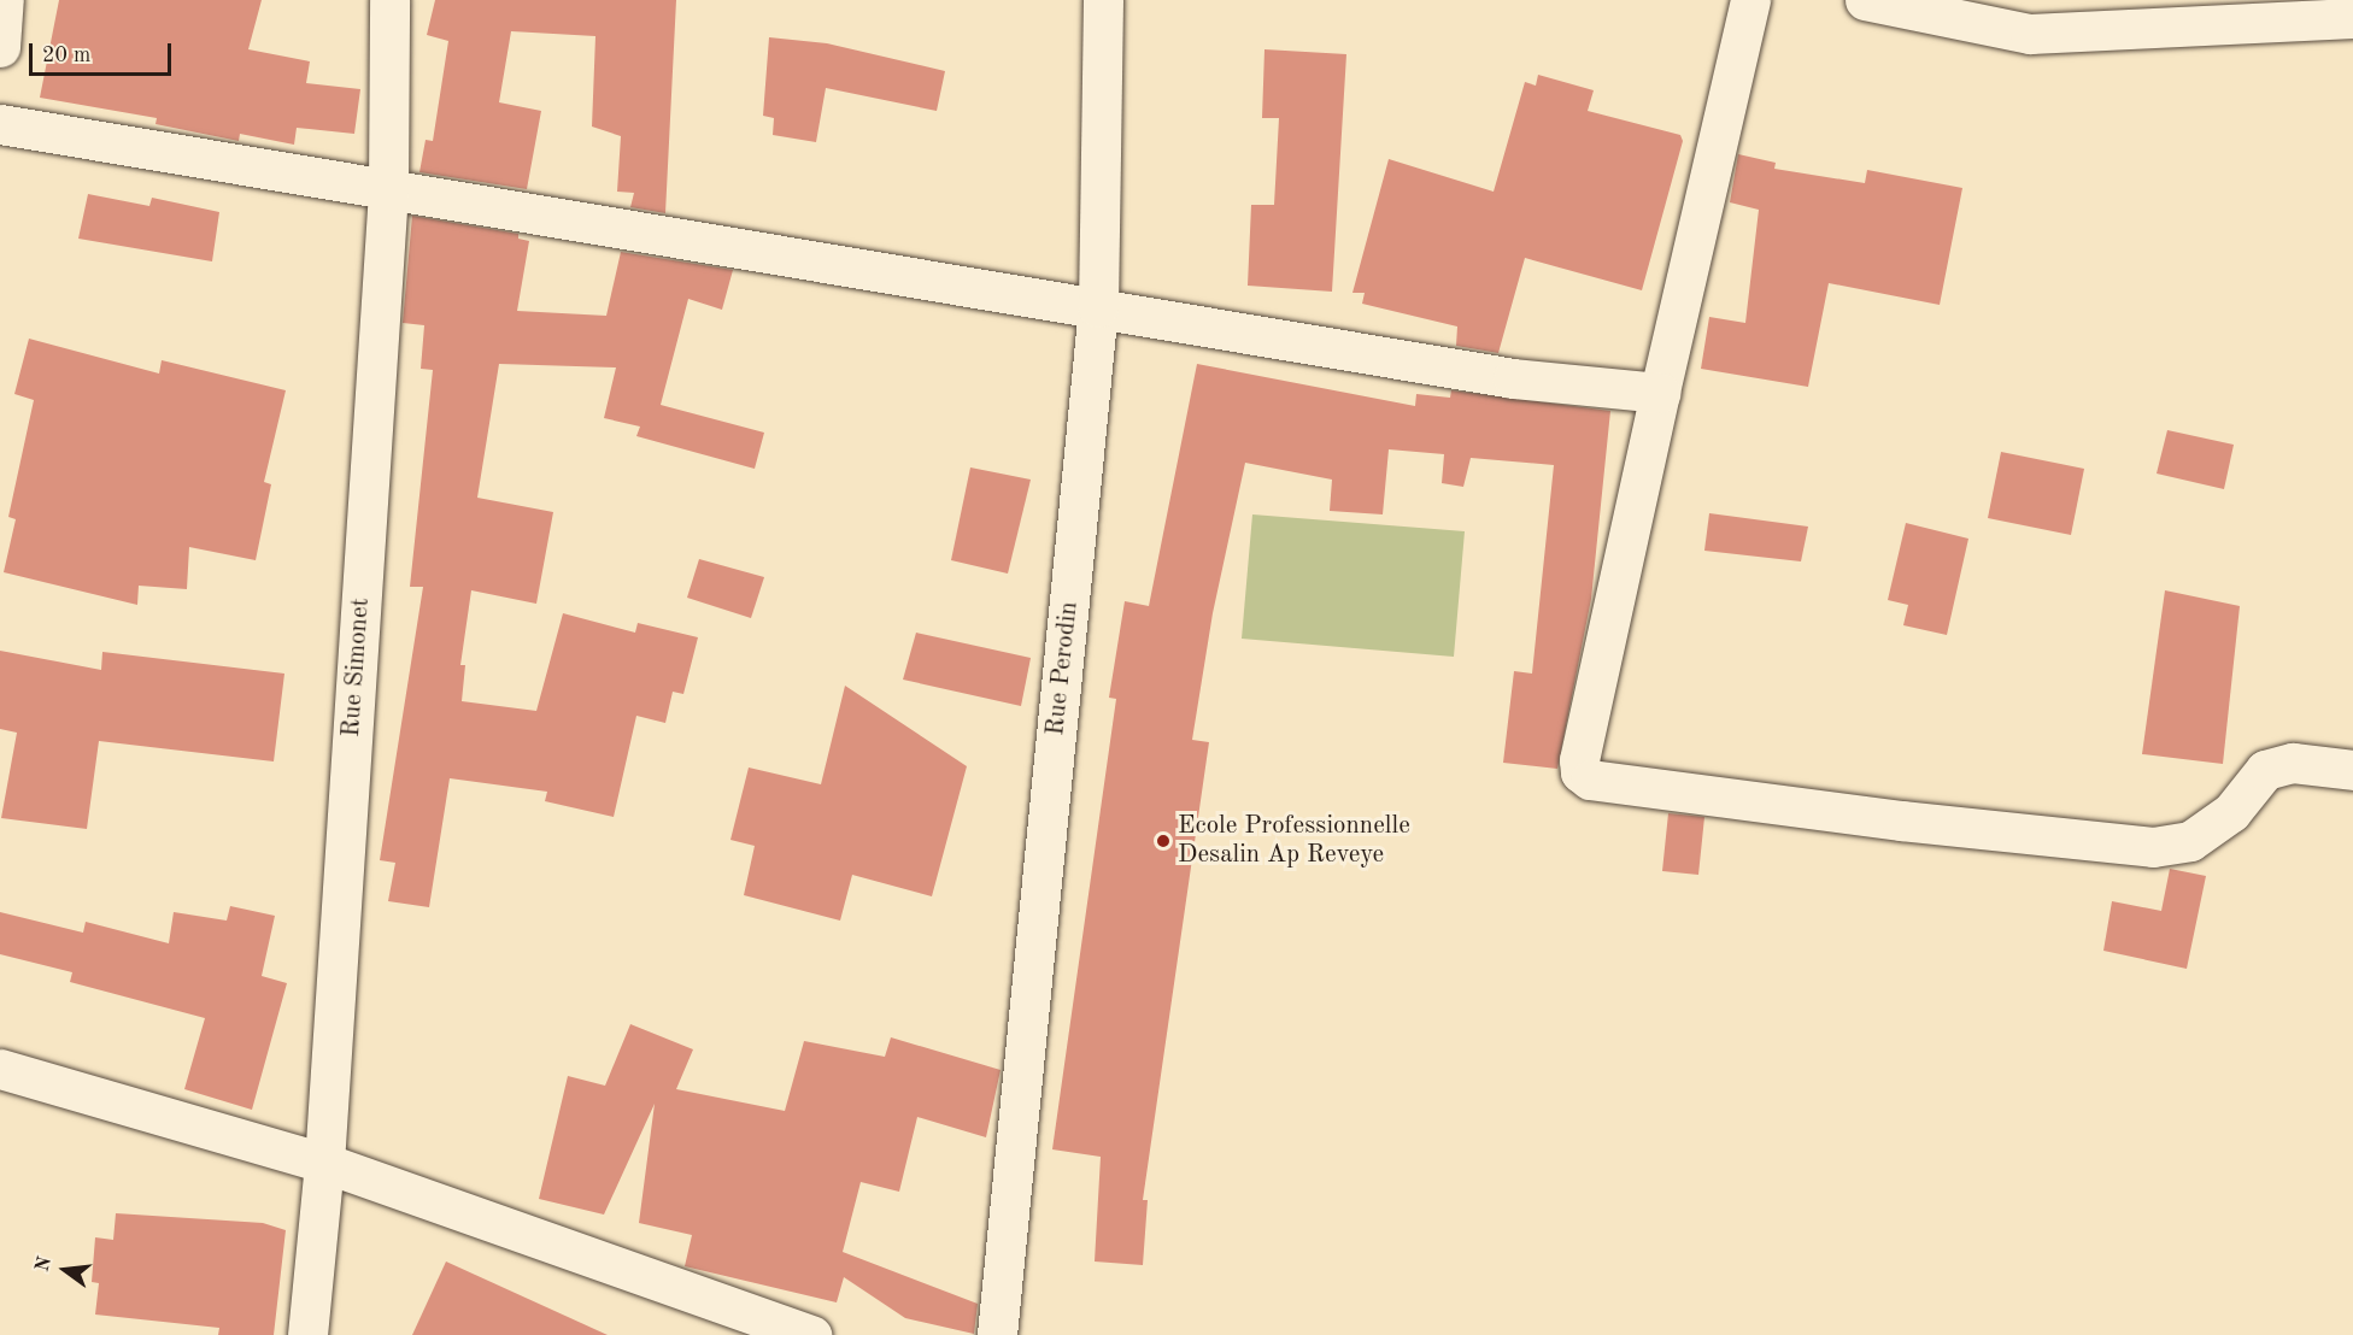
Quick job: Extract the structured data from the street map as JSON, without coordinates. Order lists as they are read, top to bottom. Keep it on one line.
{"streets":{"street":["Rue Simonet","Rue Perodin"]},"places":["Ecole Professionnelle Desalin Ap Reveye"],"scale_bar":"20 m","north":"left"}
